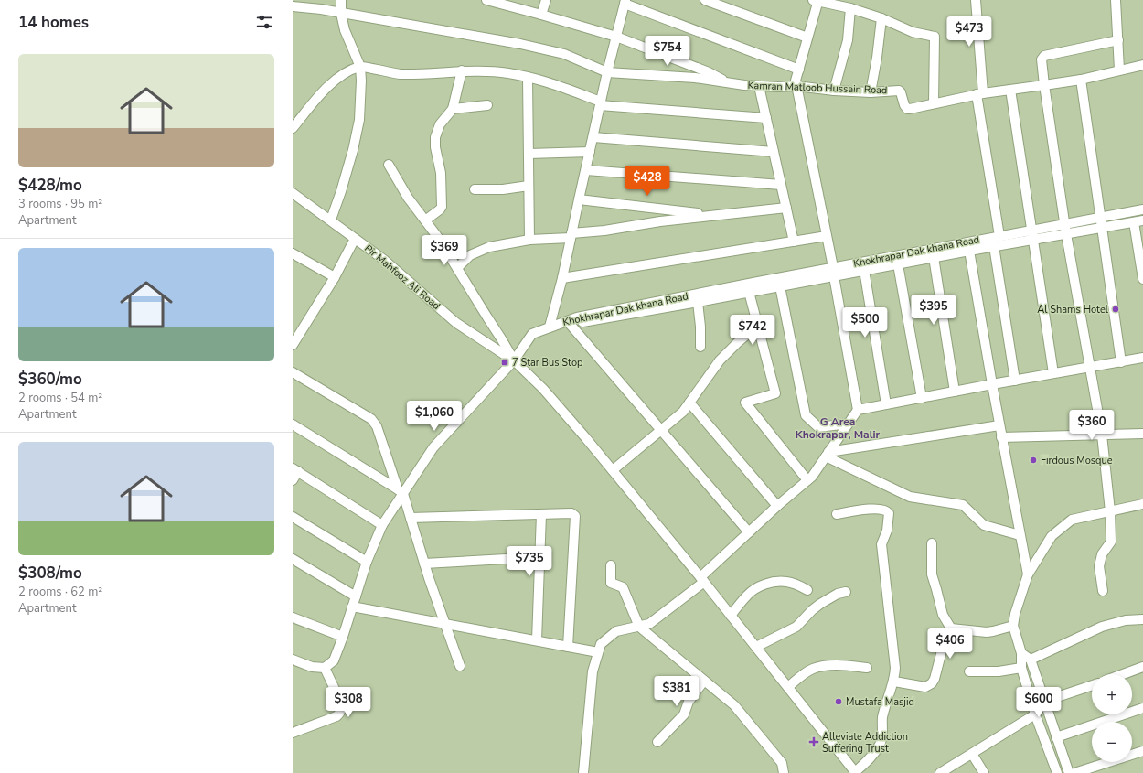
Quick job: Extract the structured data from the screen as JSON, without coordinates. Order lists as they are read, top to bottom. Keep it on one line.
{"streets":{"street":["Kamran Matloob Hussain Road","Khokhrapar Dak khana Road","Pir Mahfooz Ali Road"]},"districts":["G Area Khokrapar, Malir"],"places":{"other":["Al Shams Hotel","Firdous Mosque","Mustafa Masjid"],"transit":["7 Star Bus Stop"],"health":["Alleviate Addiction Suffering Trust"]},"page":{"heading":"14 homes","price":["$473","$754","$428","$369","$395","$500","$742","$1,060","$360","$735","$406","$381","$308","$600"],"list":[{"name":"$428/mo","note":"3 rooms · 95 m² · Apartment"},{"name":"$360/mo","note":"2 rooms · 54 m² · Apartment"},{"name":"$308/mo","note":"2 rooms · 62 m² · Apartment"}],"map_buttons":["+","−"]}}
